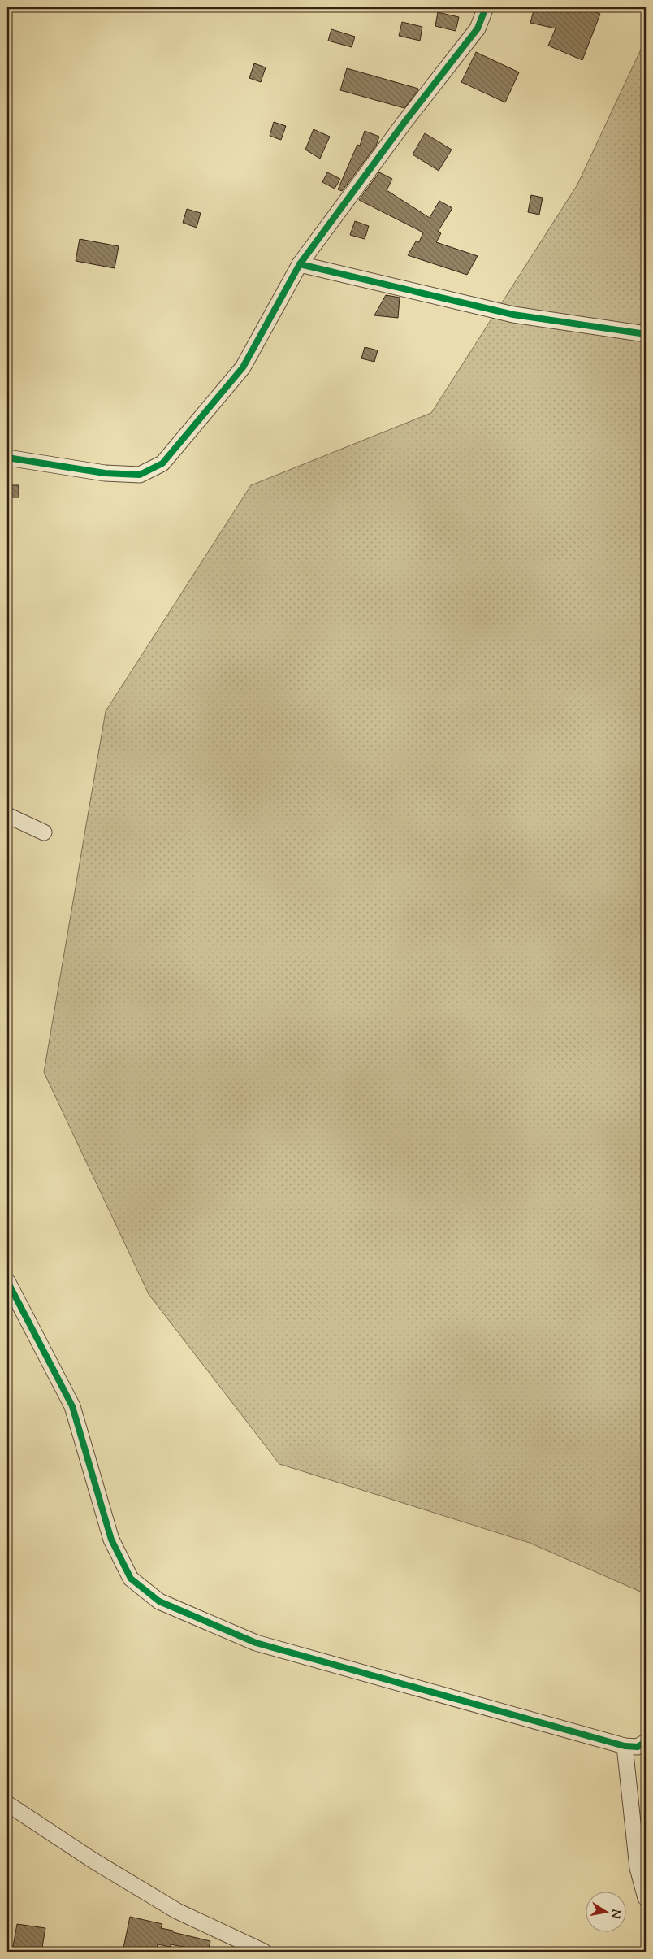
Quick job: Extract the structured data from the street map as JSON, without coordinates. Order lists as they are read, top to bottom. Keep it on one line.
{"north":"right"}
